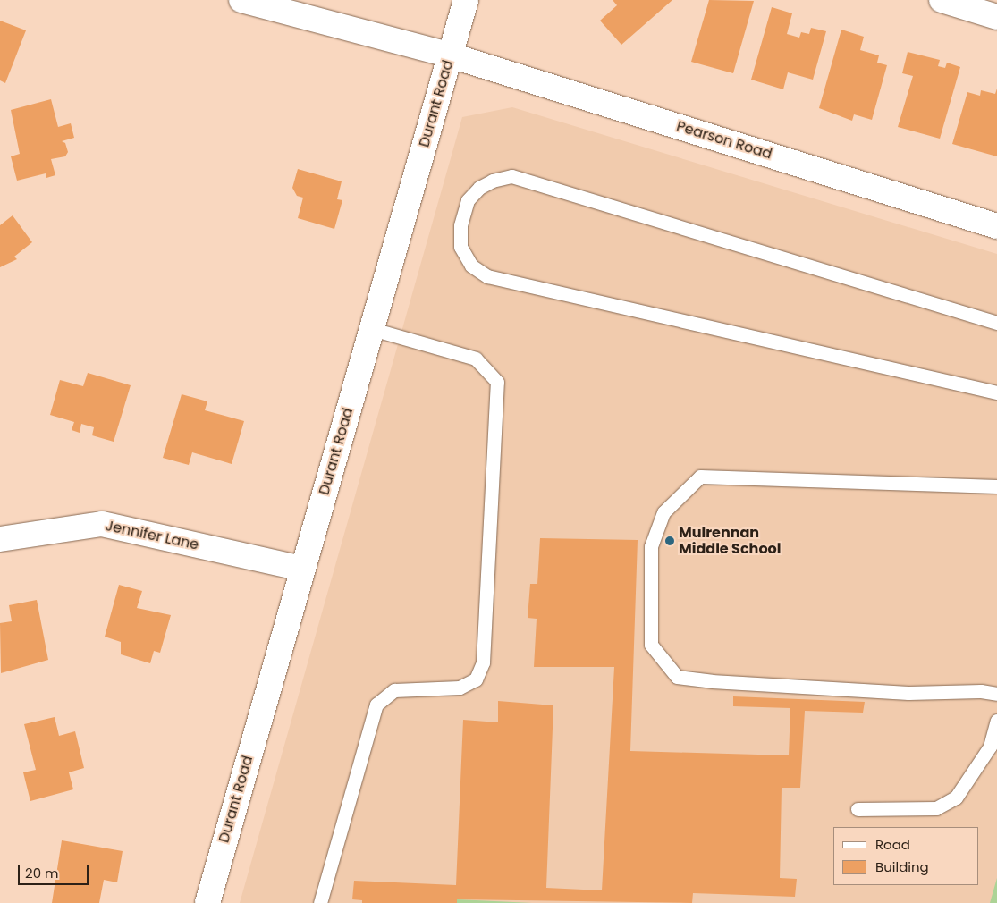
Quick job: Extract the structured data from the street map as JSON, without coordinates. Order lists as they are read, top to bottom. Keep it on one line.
{"streets":{"street":["Durant Road","Pearson Road","Jennifer Lane"]},"crossings":[["Durant Road","Pearson Road"],["Durant Road","Jennifer Lane"]],"places":["Mulrennan Middle School"],"legend":["Road","Building"],"scale_bar":"20 m"}
